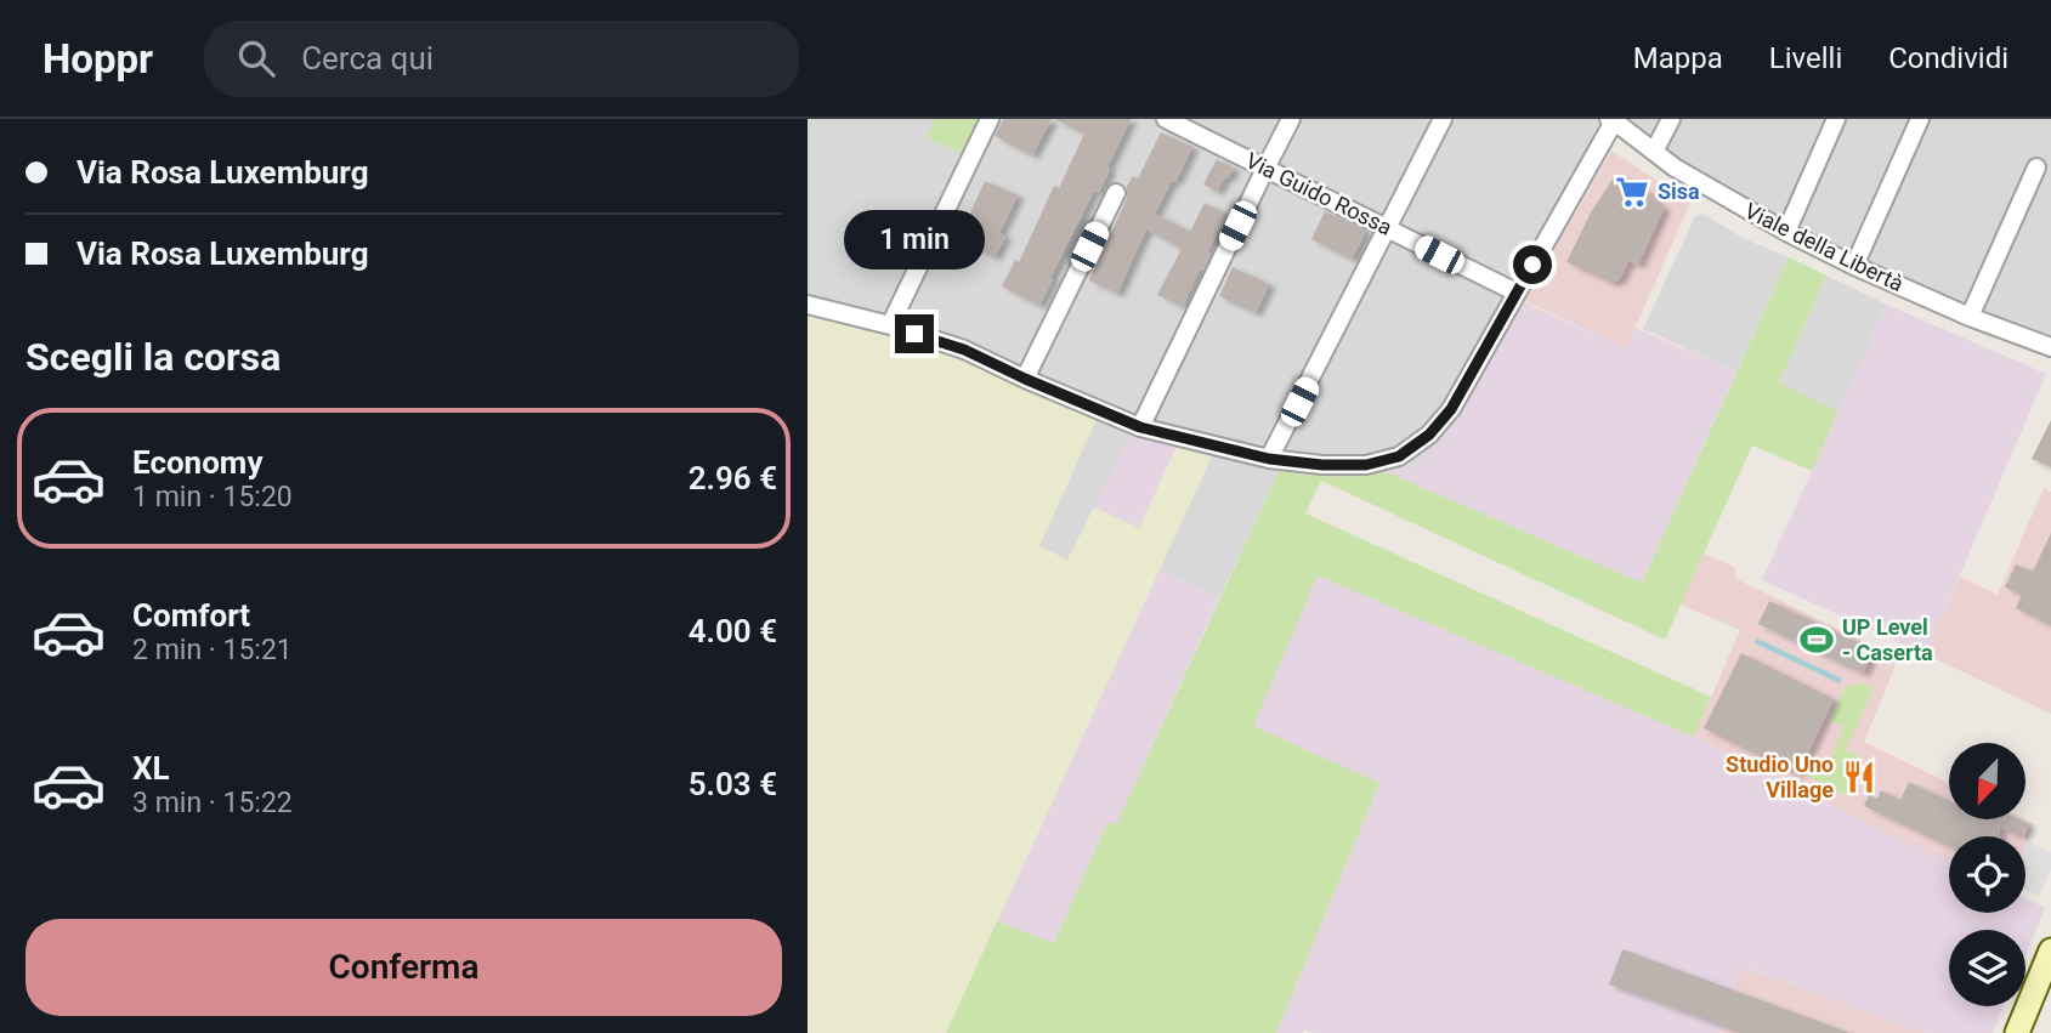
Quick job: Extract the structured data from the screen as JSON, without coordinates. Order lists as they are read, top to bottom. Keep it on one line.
{"streets":{"street":["Via Guido Rossa","Viale della Libertà"]},"places":{"supermarket":["Sisa"],"sports":["UP Level - Caserta"],"restaurant":["Studio Uno Village"]},"north":"bottom left","page":{"header":"Hoppr","search":"Cerca qui","nav":["Mappa","Livelli","Condividi"],"banner":["Via Rosa Luxemburg","Via Rosa Luxemburg"],"bubble":"1 min","heading":"Scegli la corsa","list":[{"name":"Economy","note":"1 min · 15:20","value":"2.96 €"},{"name":"Comfort","note":"2 min · 15:21","value":"4.00 €"},{"name":"XL","note":"3 min · 15:22","value":"5.03 €"}],"buttons":"Conferma"}}
